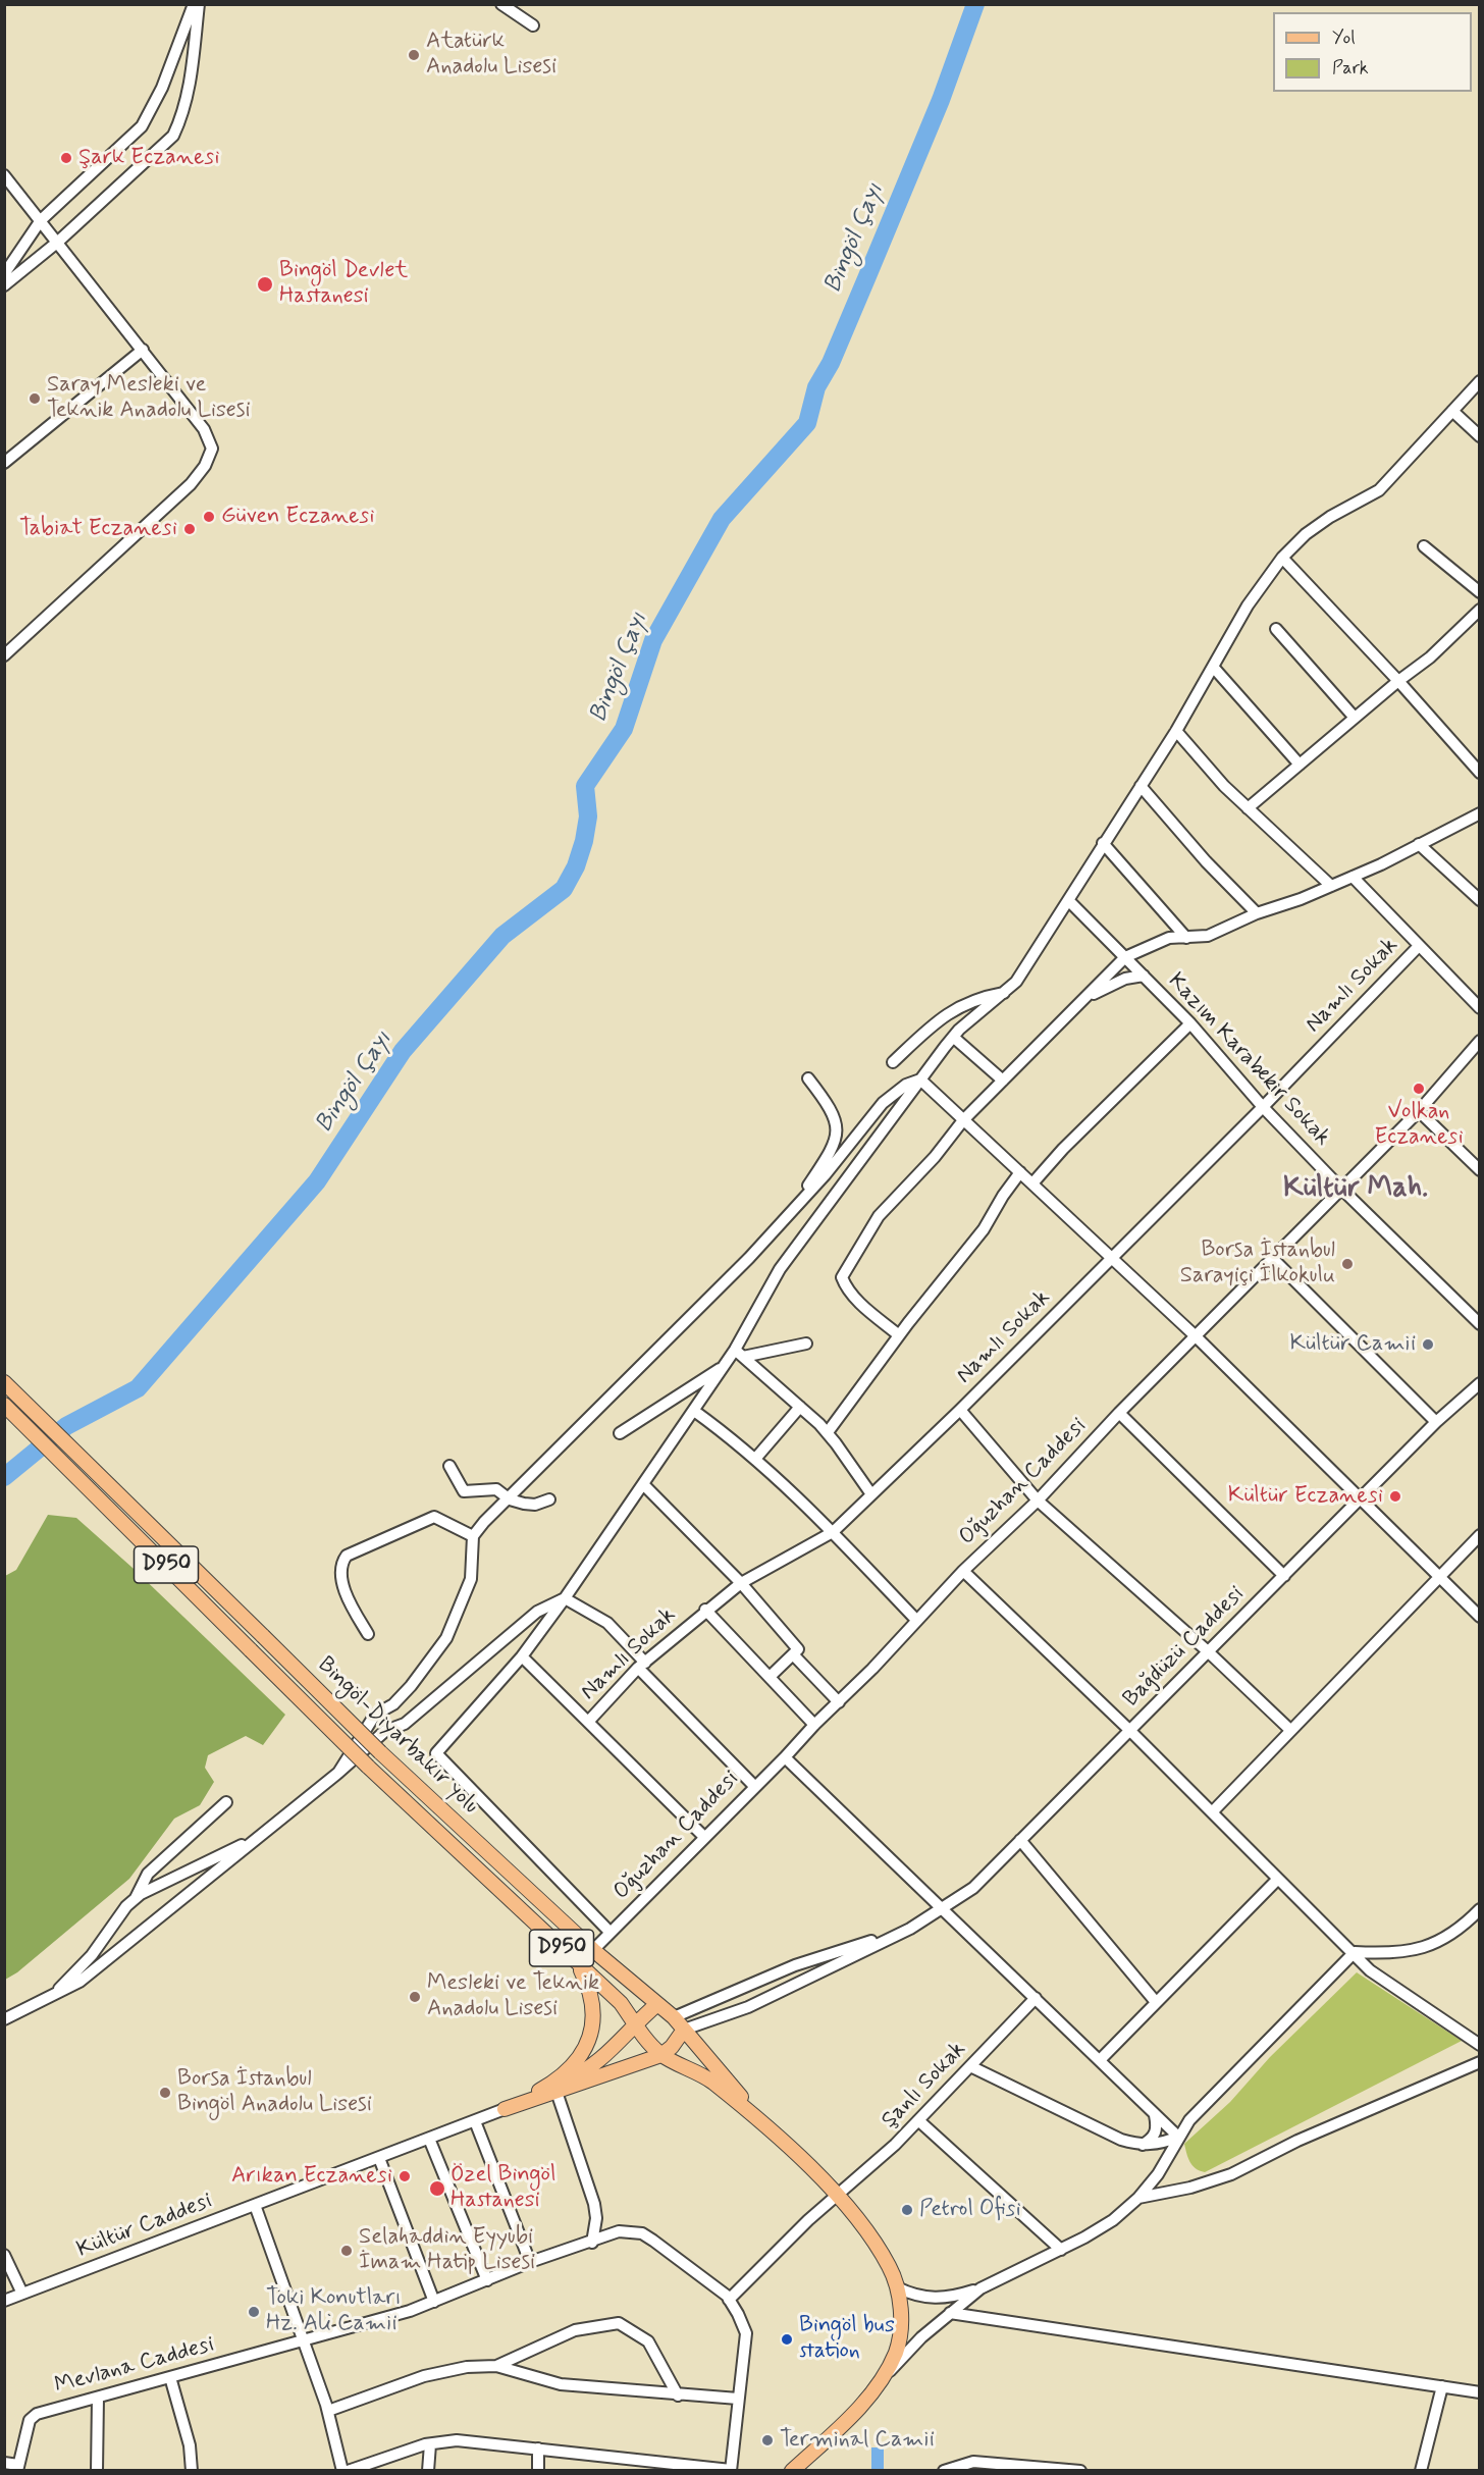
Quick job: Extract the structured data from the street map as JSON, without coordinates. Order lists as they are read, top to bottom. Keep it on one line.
{"streets":{"main road":["D950","Bingöl-Diyarbakır yolu"],"street":["Namlı Sokak","Kazım Karabekir Sokak","Oğuzhan Caddesi","Bağdüzü Caddesi","Şanlı Sokak","Kültür Caddesi","Mevlana Caddesi"]},"crossings":[["Namlı Sokak","Kazım Karabekir Sokak"],["Kazım Karabekir Sokak","Oğuzhan Caddesi"],["Oğuzhan Caddesi","Bingöl-Diyarbakır yolu"],["Bingöl-Diyarbakır yolu","Şanlı Sokak"],["Şanlı Sokak","Mevlana Caddesi"]],"districts":["Kültür Mah."],"water":["Bingöl Çayı"],"places":["Atatürk Anadolu Lisesi","Şark Eczanesi","Bingöl Devlet Hastanesi","Saray Mesleki ve Teknik Anadolu Lisesi","Güven Eczanesi","Tabiat Eczanesi","Volkan Eczanesi","Borsa İstanbul Sarayiçi İlkokulu","Kültür Camii","Kültür Eczanesi","Mesleki ve Teknik Anadolu Lisesi","Borsa İstanbul Bingöl Anadolu Lisesi","Arıkan Eczanesi","Özel Bingöl Hastanesi","Petrol Ofisi","Selahaddin Eyyubi İmam Hatip Lisesi","Toki Konutları Hz. Ali Camii","Bingöl bus station","Terminal Camii"],"legend":["Yol","Park"]}
